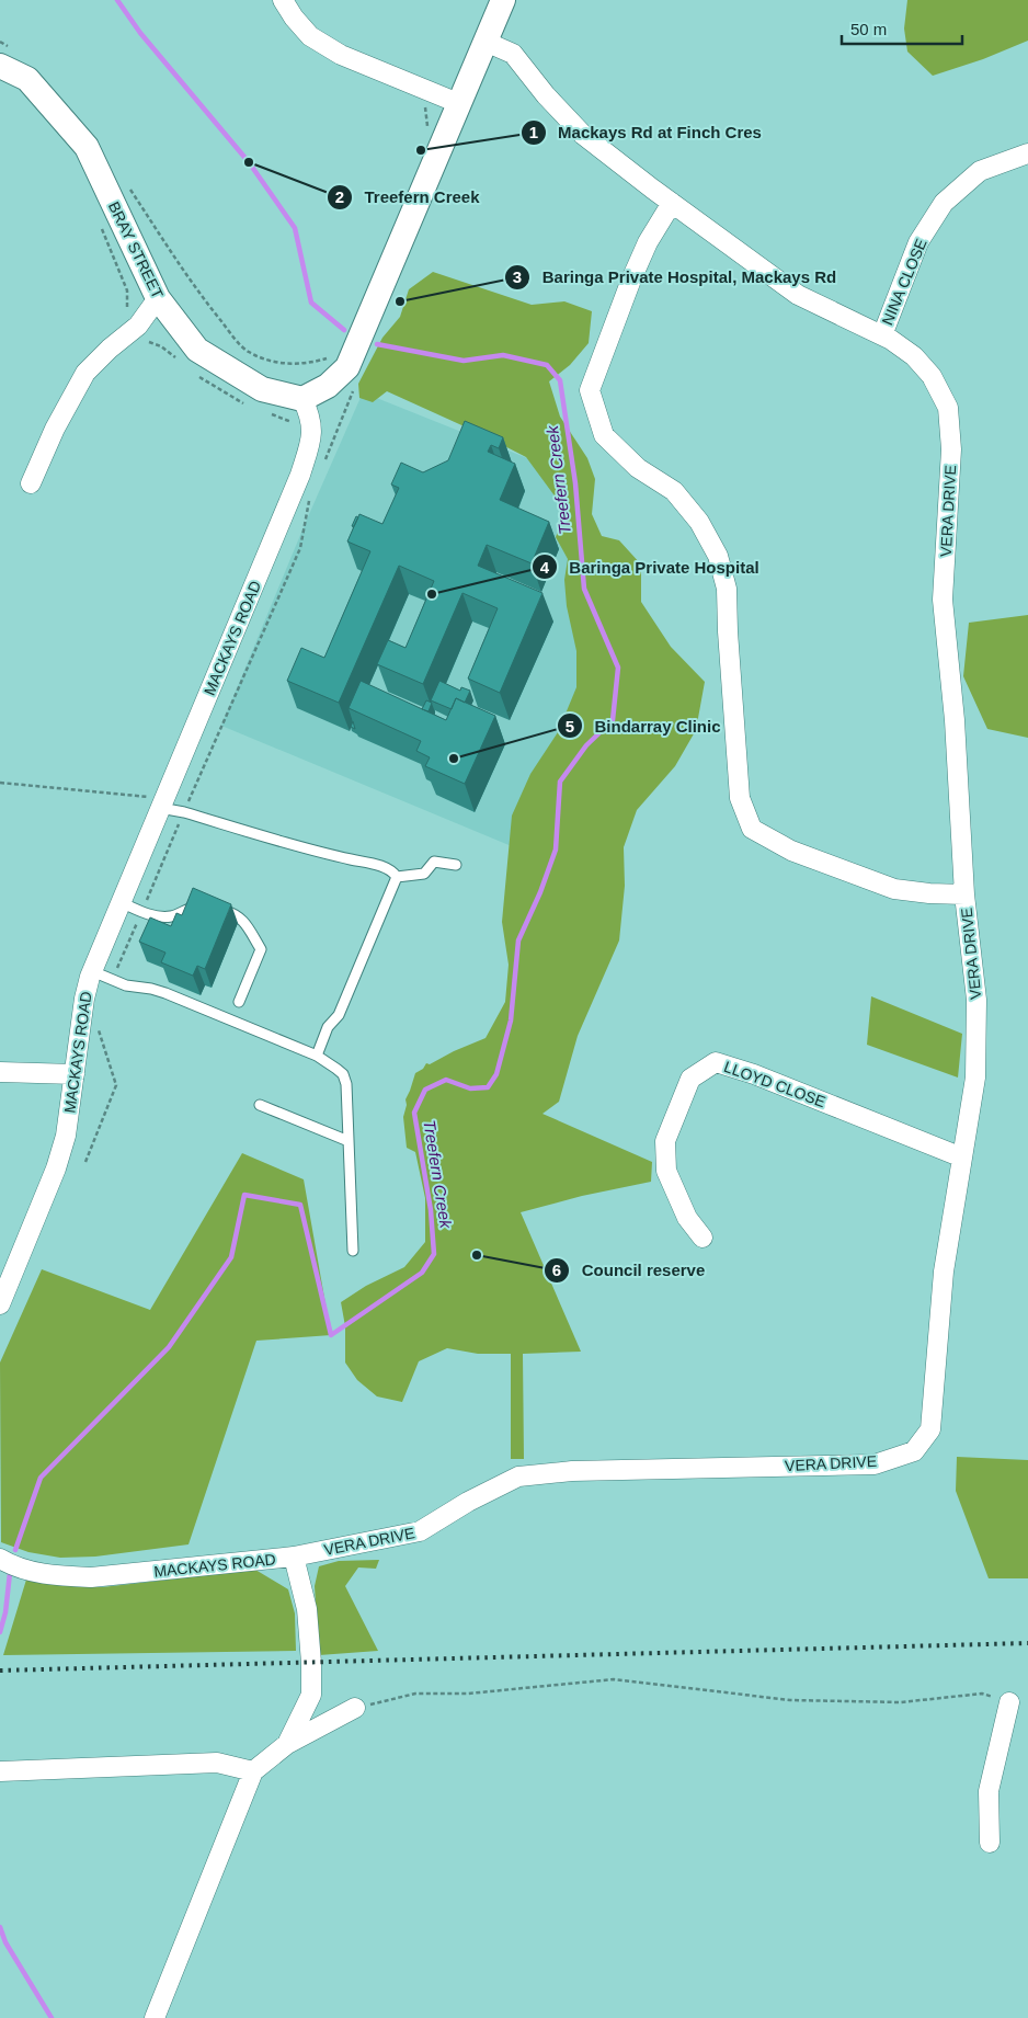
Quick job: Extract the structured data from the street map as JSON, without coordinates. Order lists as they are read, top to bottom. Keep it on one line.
{"streets":{"street":["BRAY STREET","NINA CLOSE","VERA DRIVE","MACKAYS ROAD","LLOYD CLOSE"]},"crossings":[["BRAY STREET","MACKAYS ROAD"],["NINA CLOSE","VERA DRIVE"],["VERA DRIVE","MACKAYS ROAD"],["VERA DRIVE","LLOYD CLOSE"]],"water":["Treefern Creek"],"places":["Mackays Rd at Finch Cres","Treefern Creek","Baringa Private Hospital, Mackays Rd","Baringa Private Hospital","Bindarray Clinic","Council reserve"],"scale_bar":"50 m"}
